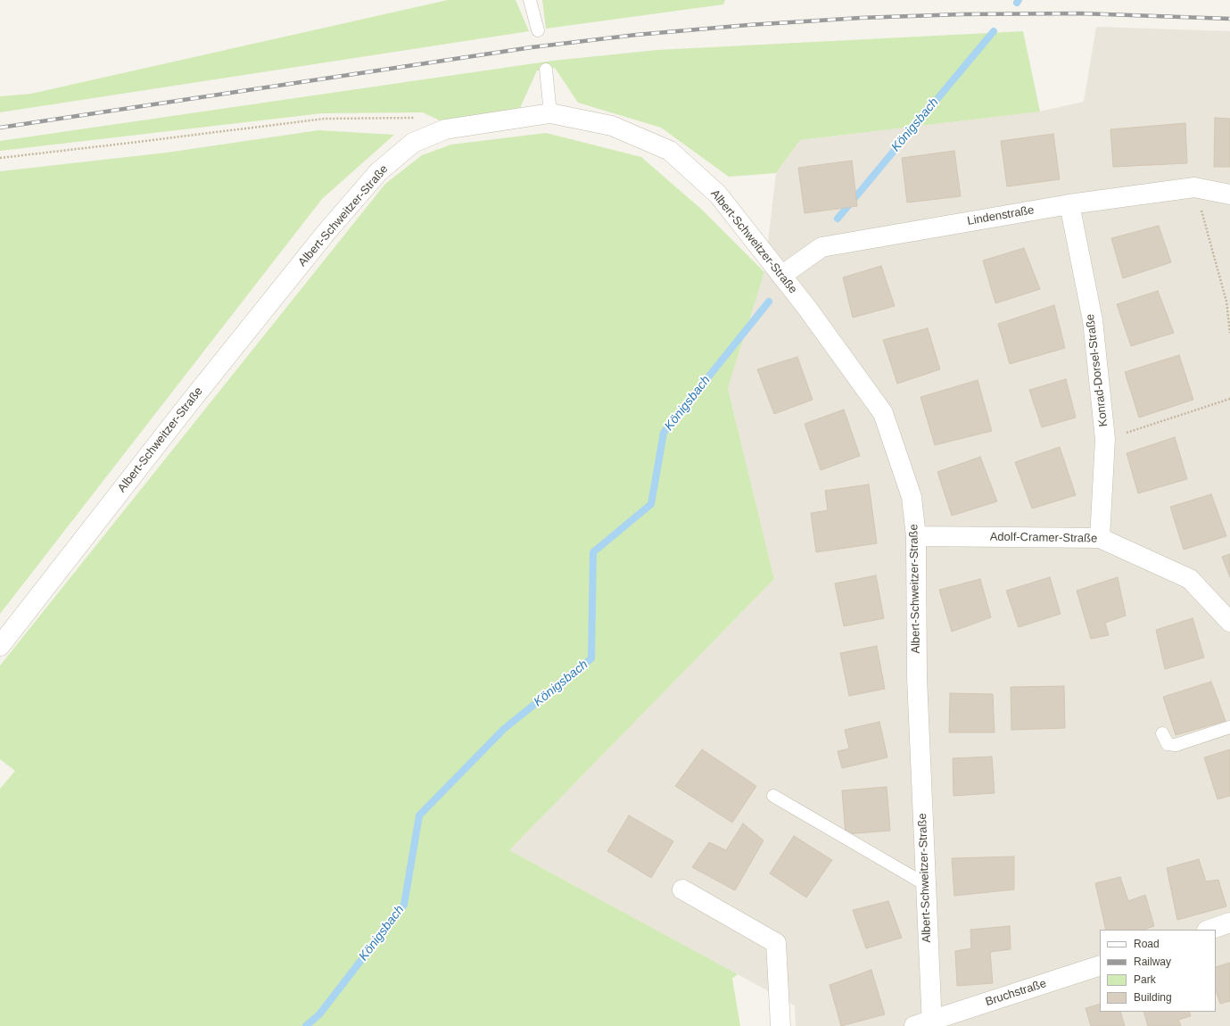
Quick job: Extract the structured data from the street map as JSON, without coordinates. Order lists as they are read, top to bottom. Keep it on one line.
{"streets":{"street":["Albert-Schweitzer-Straße","Lindenstraße","Konrad-Dorsel-Straße","Adolf-Cramer-Straße","Bruchstraße"]},"crossings":[["Albert-Schweitzer-Straße","Lindenstraße"],["Albert-Schweitzer-Straße","Adolf-Cramer-Straße"],["Albert-Schweitzer-Straße","Bruchstraße"],["Lindenstraße","Konrad-Dorsel-Straße"],["Konrad-Dorsel-Straße","Adolf-Cramer-Straße"]],"water":["Königsbach"],"legend":["Road","Railway","Park","Building"]}
